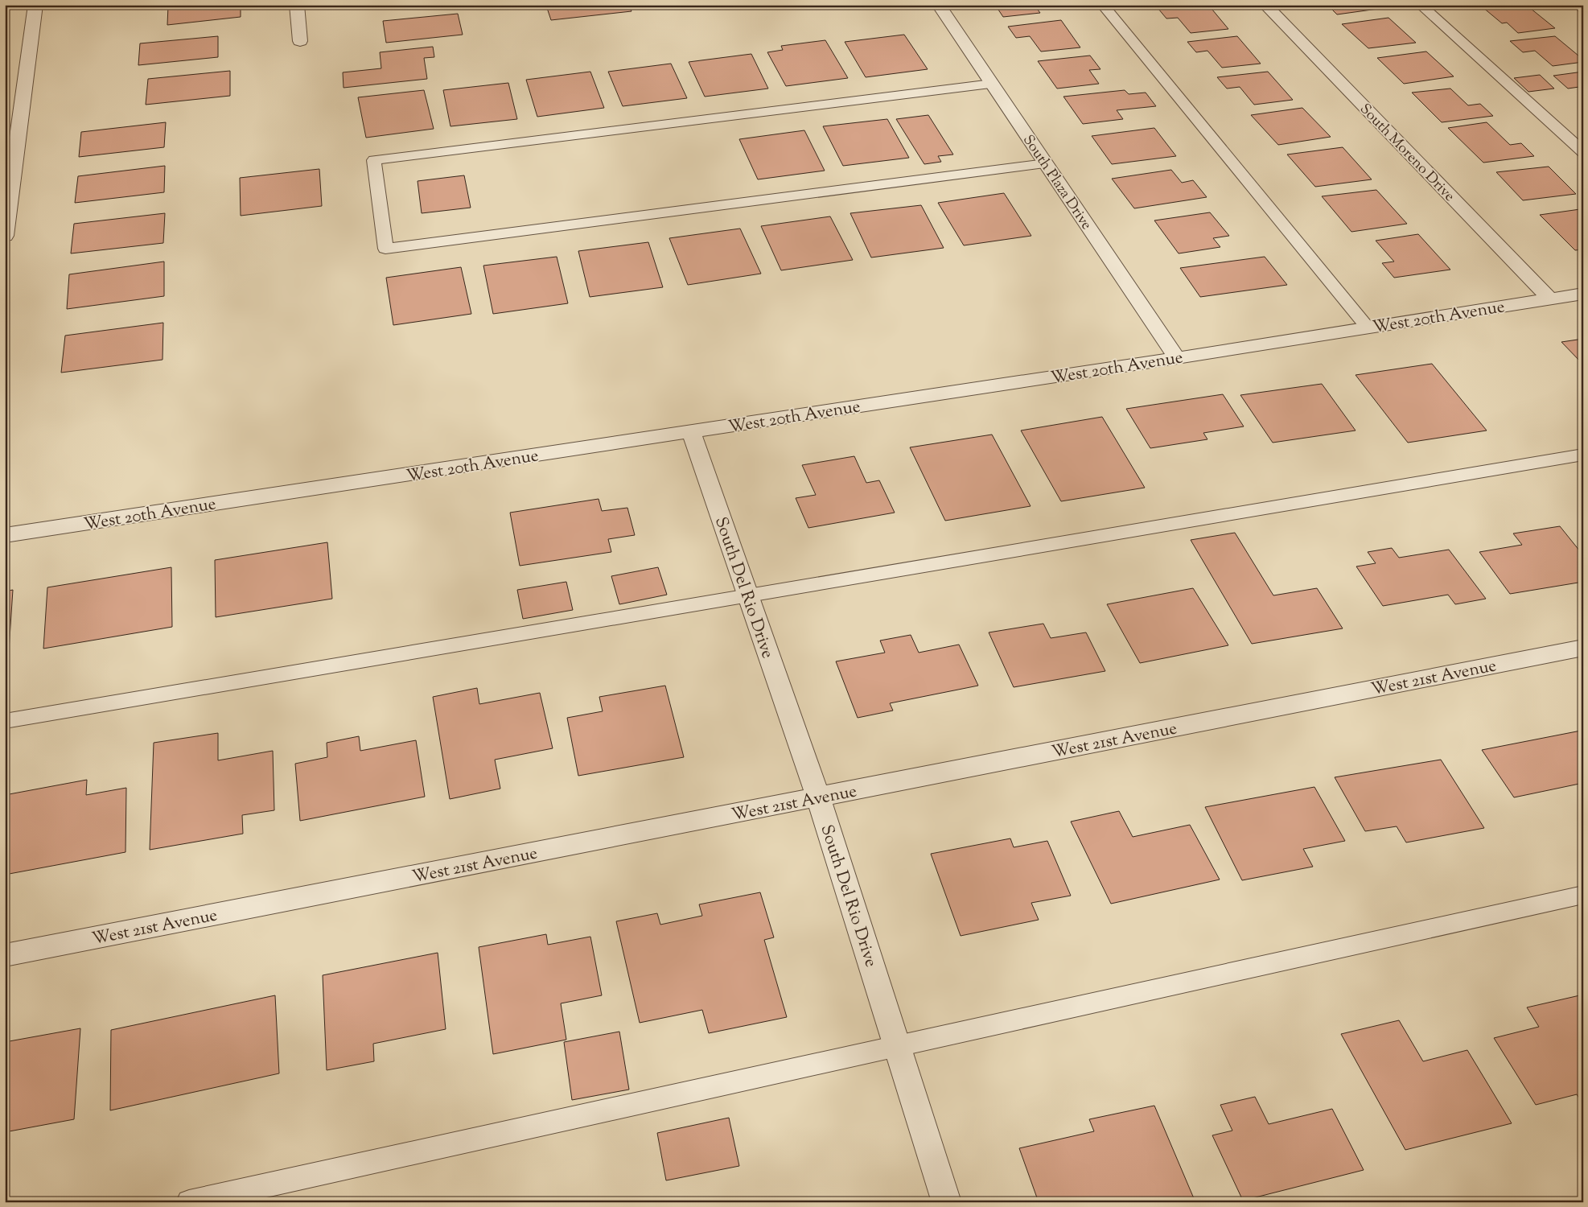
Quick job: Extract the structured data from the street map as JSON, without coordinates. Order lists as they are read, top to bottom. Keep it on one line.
{"streets":{"street":["South Moreno Drive","South Plaza Drive","West 20th Avenue","South Del Rio Drive","West 21st Avenue"]},"crossings":[["South Moreno Drive","West 20th Avenue"],["South Plaza Drive","West 20th Avenue"],["West 20th Avenue","South Del Rio Drive"],["South Del Rio Drive","West 21st Avenue"]]}
